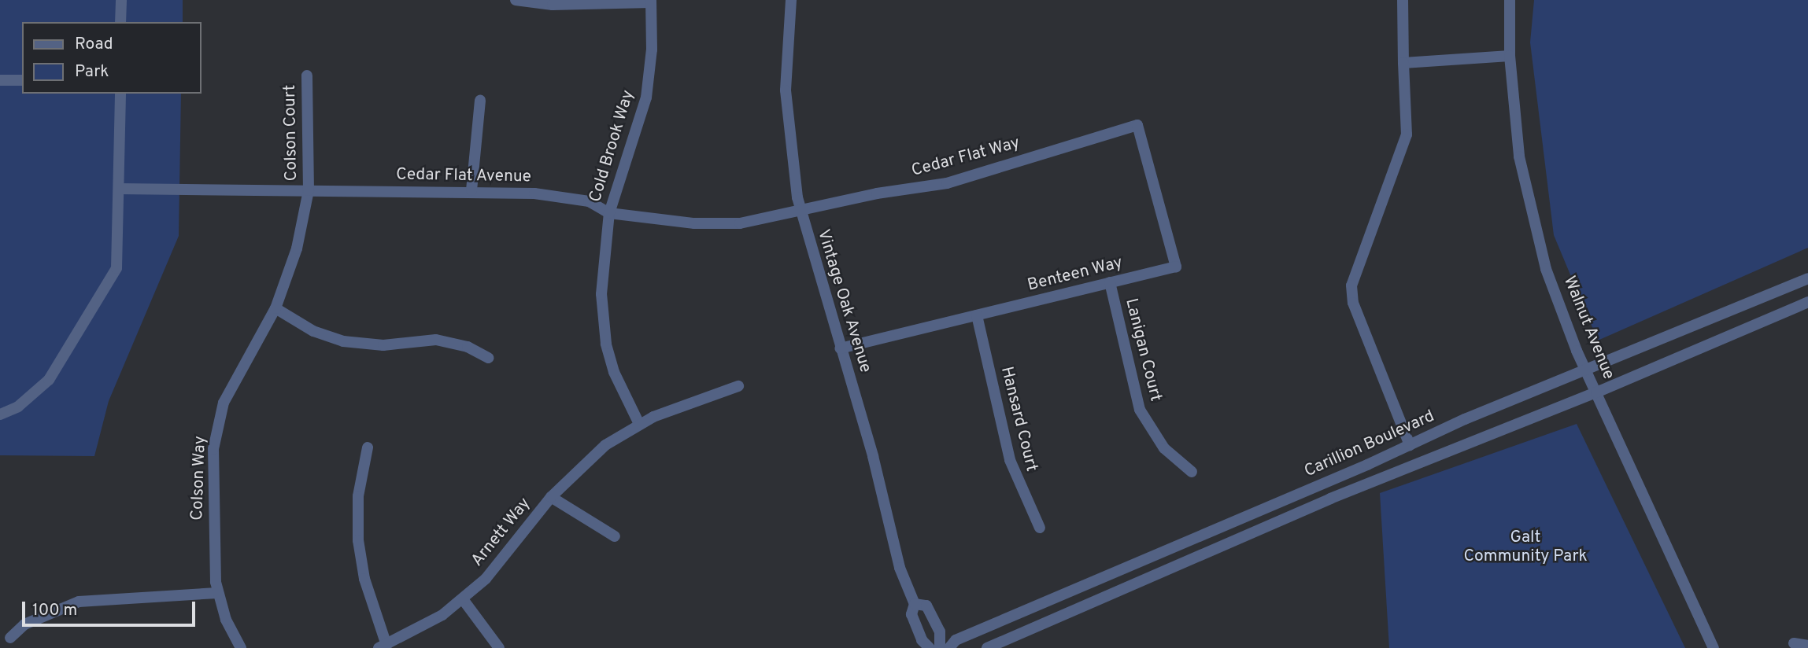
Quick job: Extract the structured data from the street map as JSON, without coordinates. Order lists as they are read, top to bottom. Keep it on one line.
{"streets":{"street":["Colson Court","Cold Brook Way","Cedar Flat Way","Cedar Flat Avenue","Benteen Way","Vintage Oak Avenue","Walnut Avenue","Lanigan Court","Hansard Court","Carillion Boulevard","Colson Way","Arnett Way"]},"crossings":[["Colson Court","Cedar Flat Avenue"],["Colson Court","Colson Way"],["Cold Brook Way","Cedar Flat Avenue"],["Cold Brook Way","Arnett Way"],["Cedar Flat Way","Cedar Flat Avenue"],["Cedar Flat Way","Benteen Way"],["Cedar Flat Way","Vintage Oak Avenue"],["Cedar Flat Avenue","Vintage Oak Avenue"],["Cedar Flat Avenue","Colson Way"],["Benteen Way","Vintage Oak Avenue"],["Benteen Way","Lanigan Court"],["Benteen Way","Hansard Court"],["Walnut Avenue","Carillion Boulevard"]],"parks":["Galt Community Park"],"legend":["Road","Park"],"scale_bar":"100 m"}
